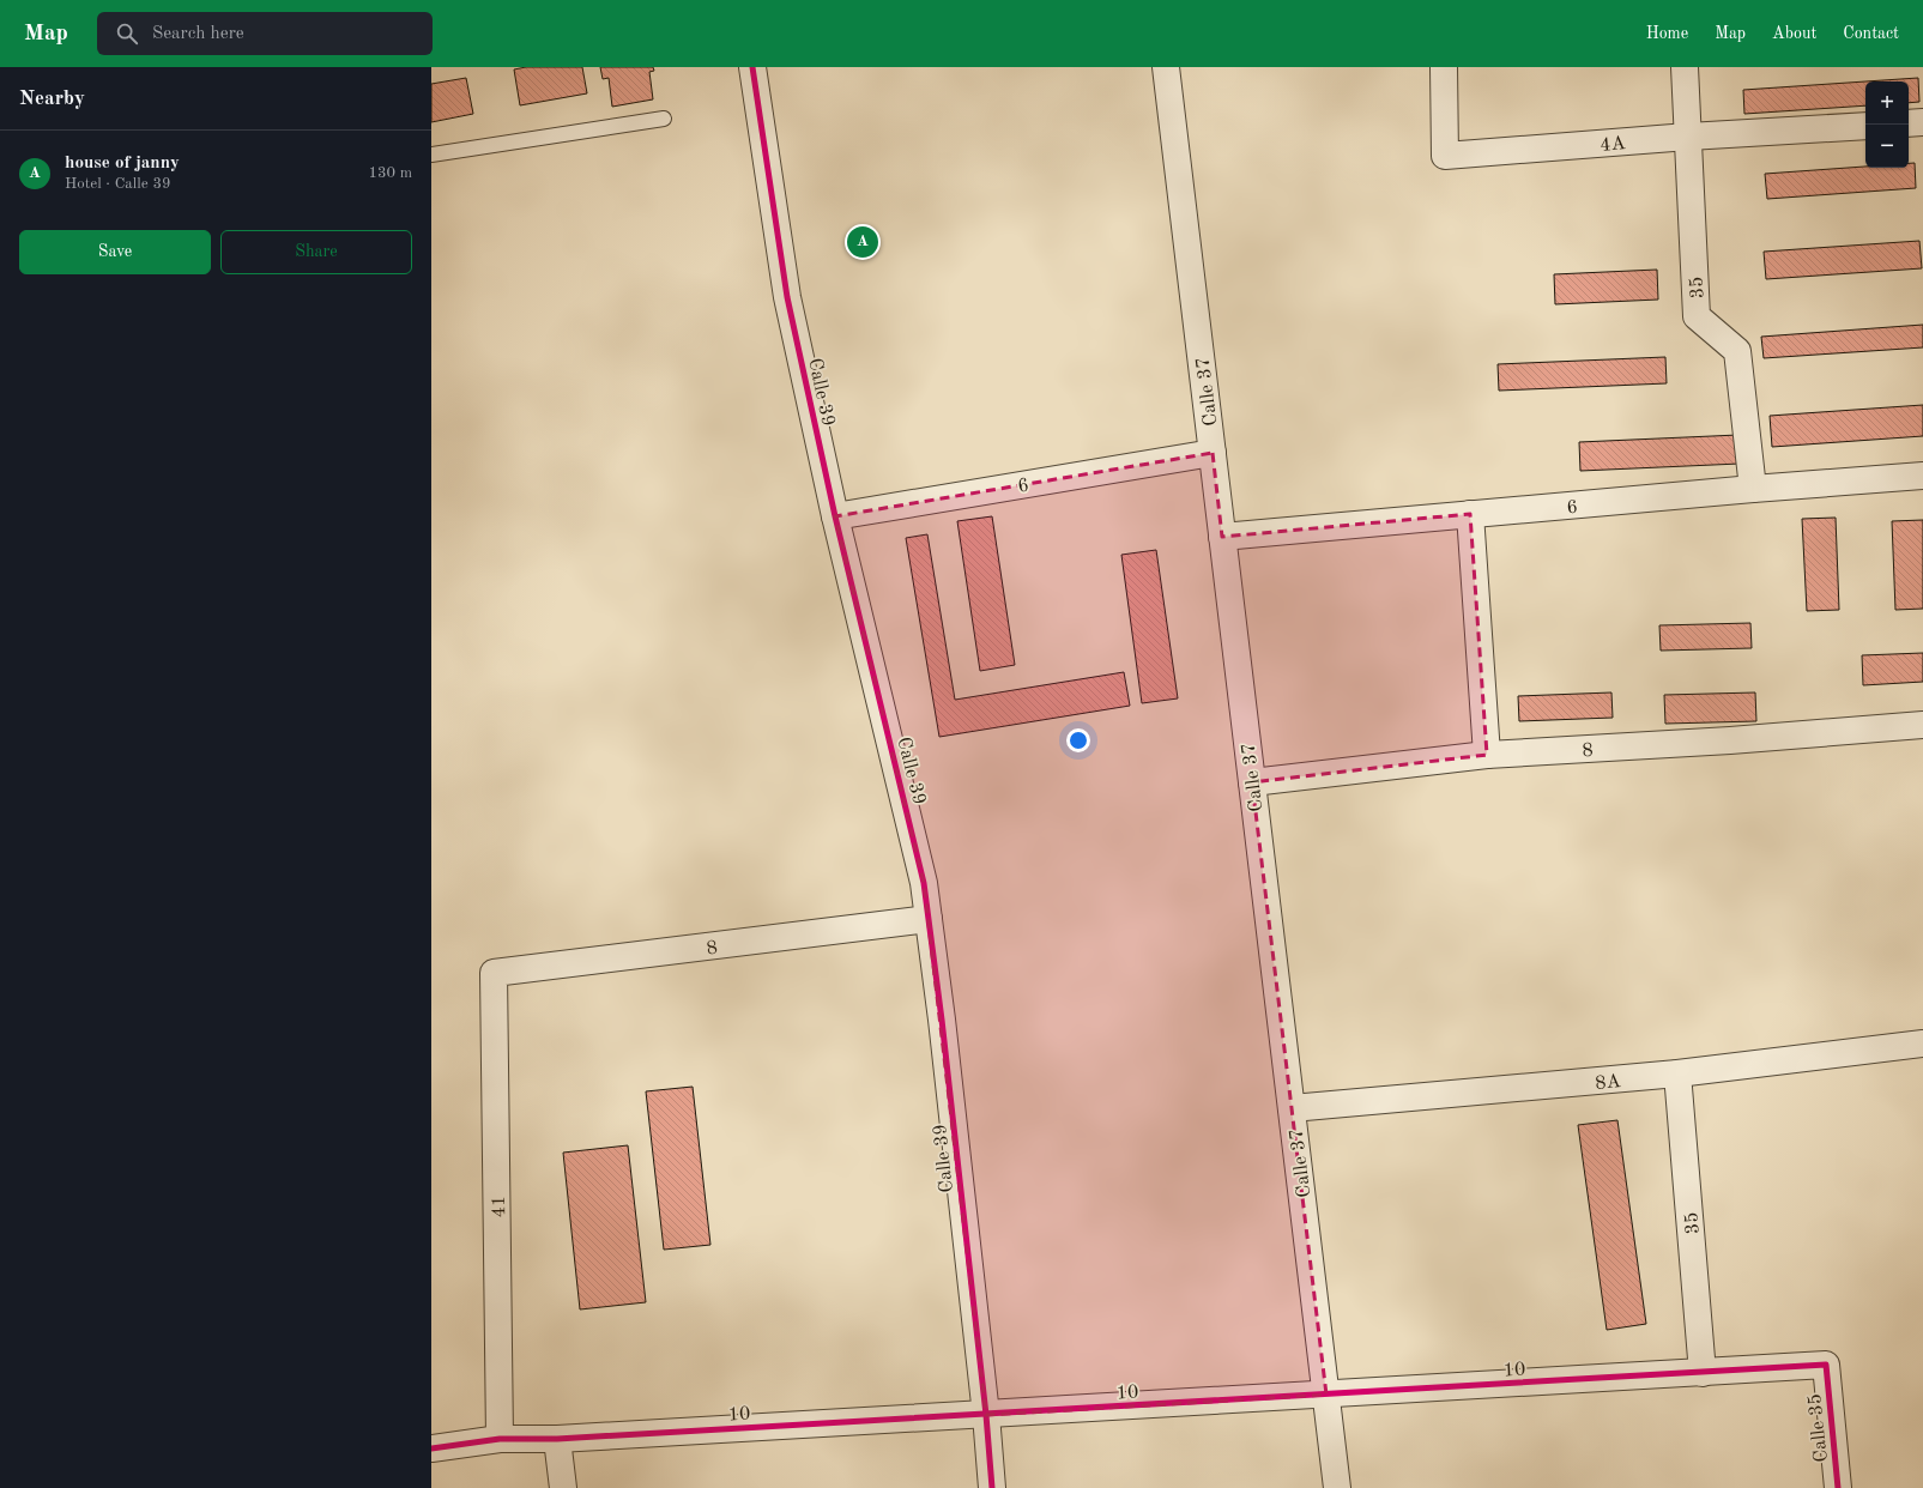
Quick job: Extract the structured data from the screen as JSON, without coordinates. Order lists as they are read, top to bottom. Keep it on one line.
{"streets":{"street":["4A","35","Calle 39","Calle 37","6","8","8A","41","10","Calle 35"]},"crossings":[["4A","35"],["35","6"],["35","8A"],["35","10"],["Calle 39","6"],["Calle 39","8"],["Calle 39","10"],["Calle 37","6"],["Calle 37","8"],["Calle 37","8A"],["Calle 37","10"],["8","41"],["41","10"],["10","Calle 35"]],"page":{"header":"Map","search":"Search here","nav":["Home","Map","About","Contact"],"heading":"Nearby","map_buttons":["+","−"],"list":[{"mark":"A","name":"house of janny","note":"Hotel · Calle 39","value":"130 m"}],"buttons":["Save","Share"],"pins":"A"}}
